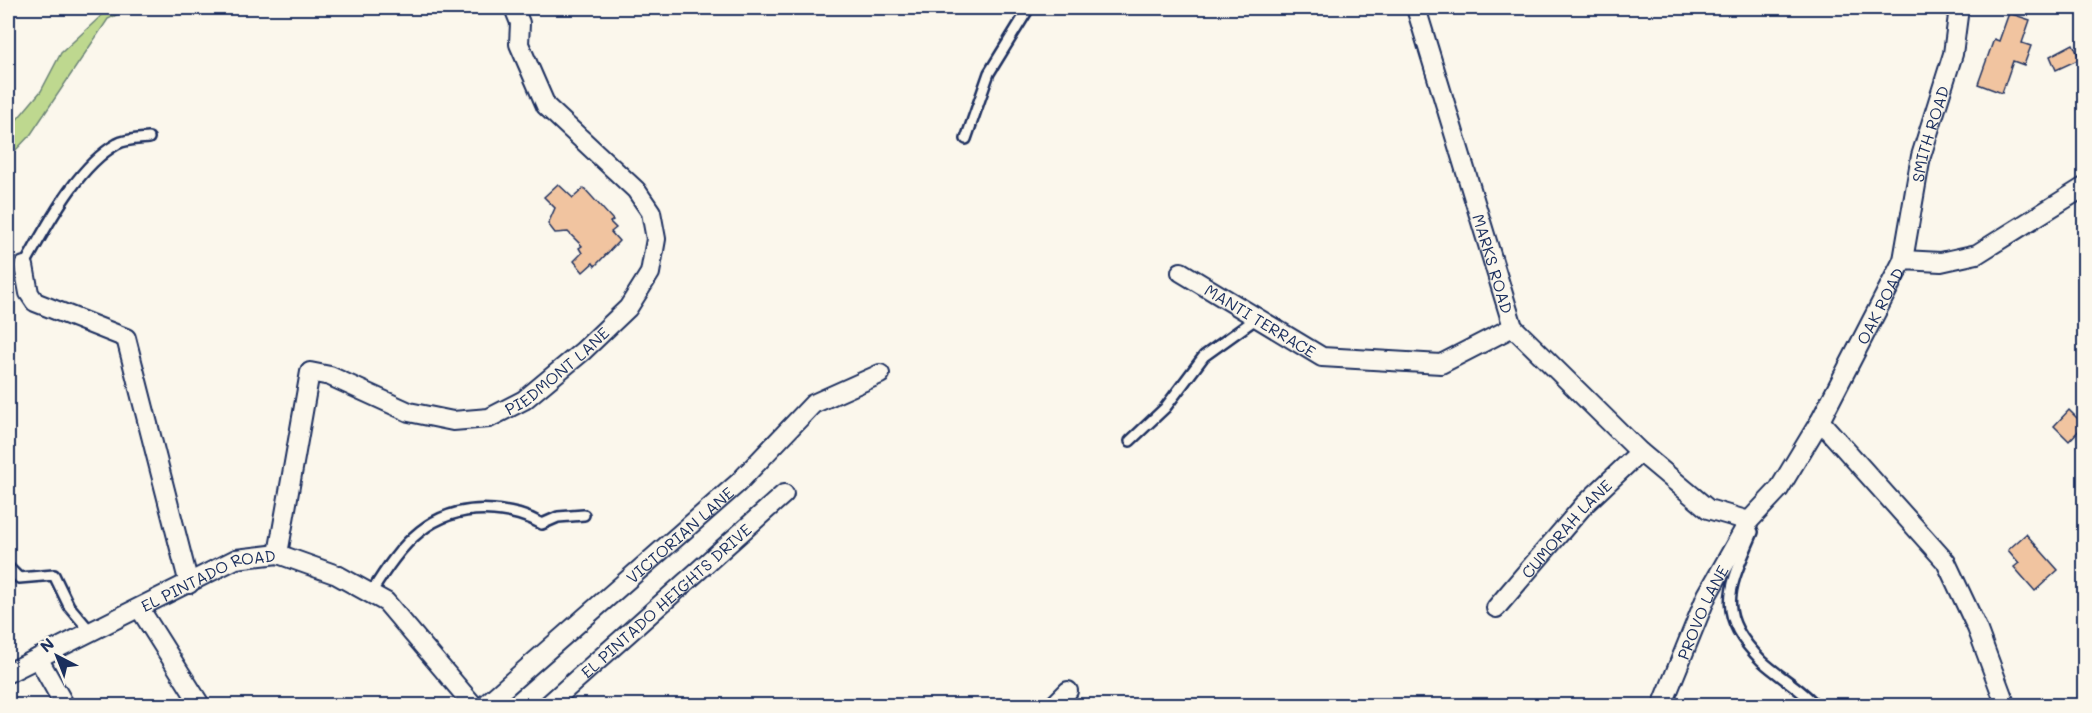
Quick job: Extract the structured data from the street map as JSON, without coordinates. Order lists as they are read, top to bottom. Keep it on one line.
{"streets":{"street":["SMITH ROAD","MARKS ROAD","OAK ROAD","MANTI TERRACE","PIEDMONT LANE","CUMORAH LANE","VICTORIAN LANE","EL PINTADO ROAD","EL PINTADO HEIGHTS DRIVE","PROVO LANE"]},"crossings":[["SMITH ROAD","OAK ROAD"],["MARKS ROAD","OAK ROAD"],["MARKS ROAD","MANTI TERRACE"],["MARKS ROAD","CUMORAH LANE"],["MARKS ROAD","PROVO LANE"],["OAK ROAD","PROVO LANE"],["PIEDMONT LANE","EL PINTADO ROAD"]],"north":"top left"}
